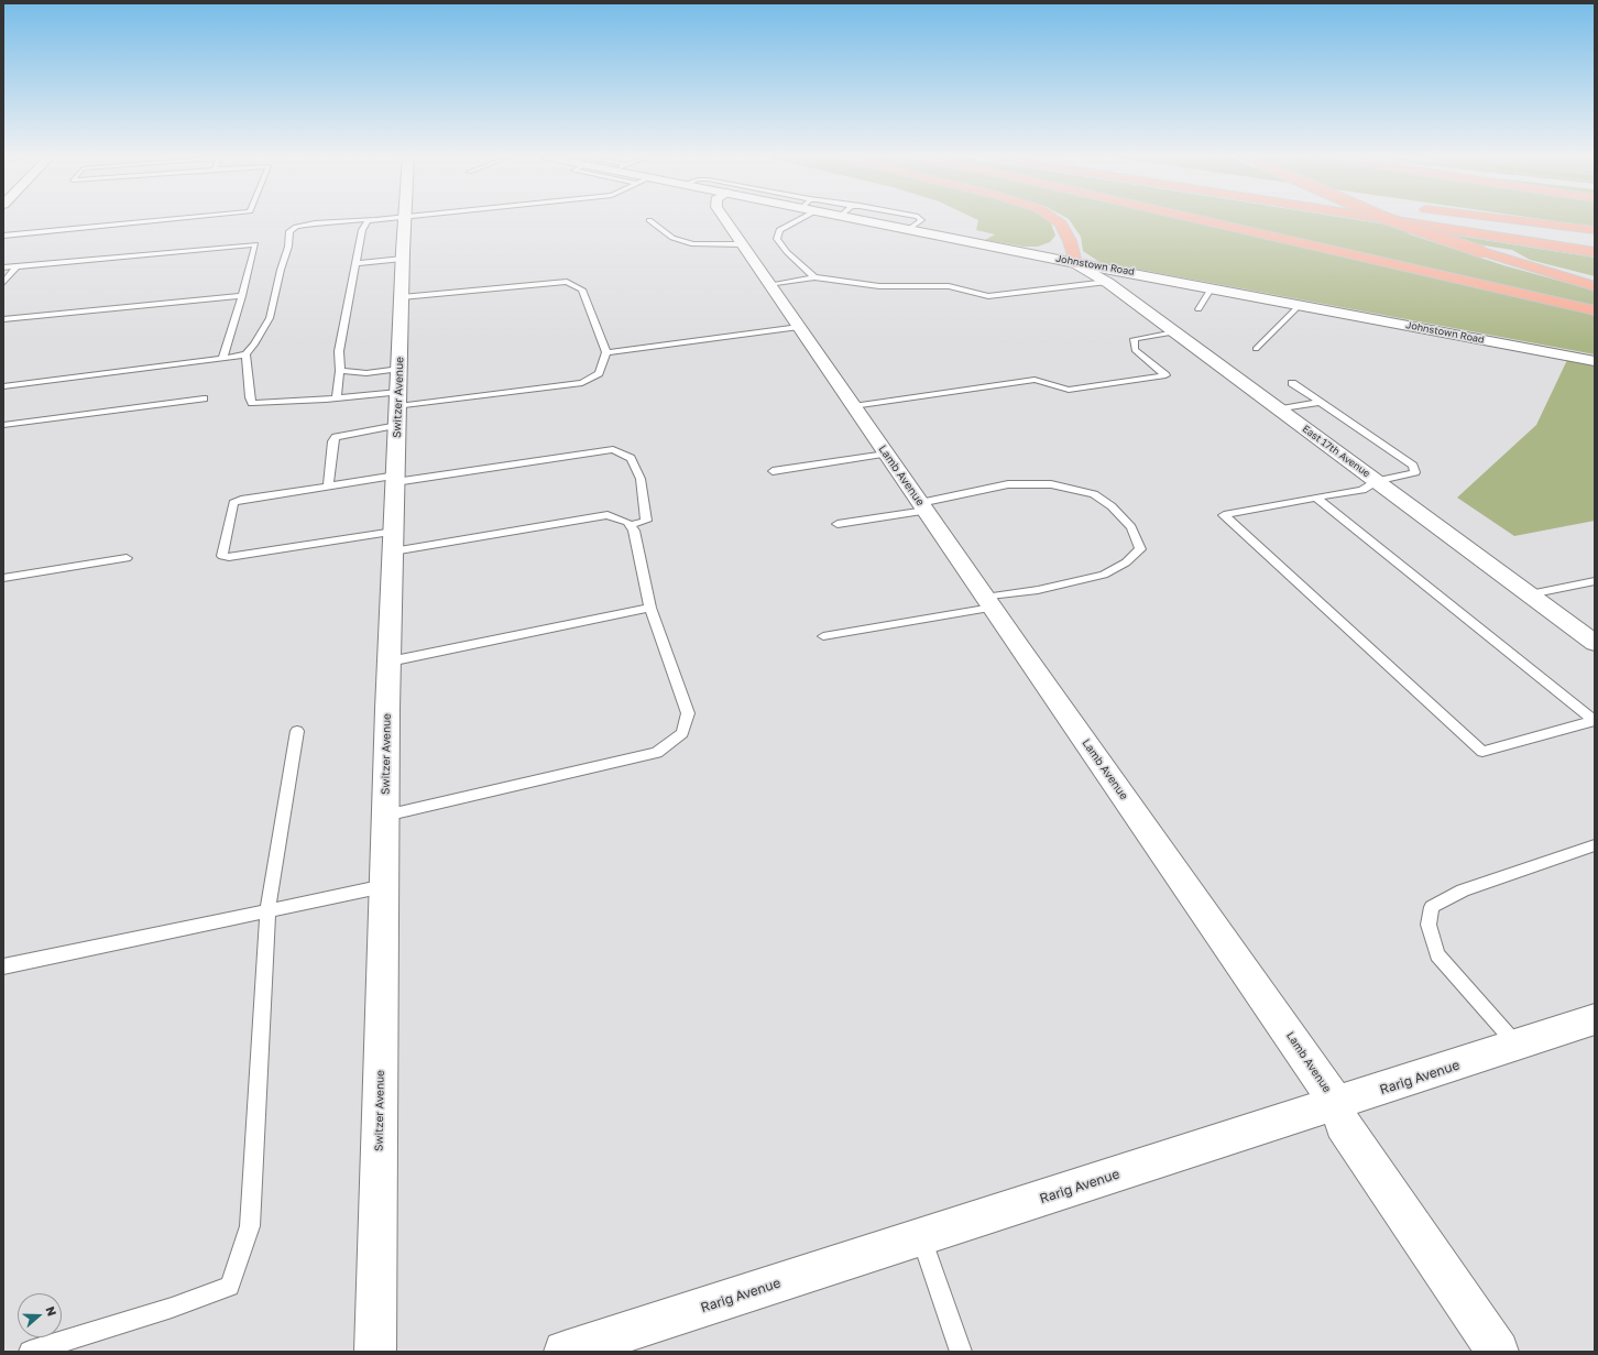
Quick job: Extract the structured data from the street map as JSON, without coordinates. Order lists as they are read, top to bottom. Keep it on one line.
{"streets":{"street":["Johnstown Road","Switzer Avenue","East 17th Avenue","Lamb Avenue","Rarig Avenue"]},"crossings":[["Johnstown Road","East 17th Avenue"],["Lamb Avenue","Rarig Avenue"]],"north":"right"}
